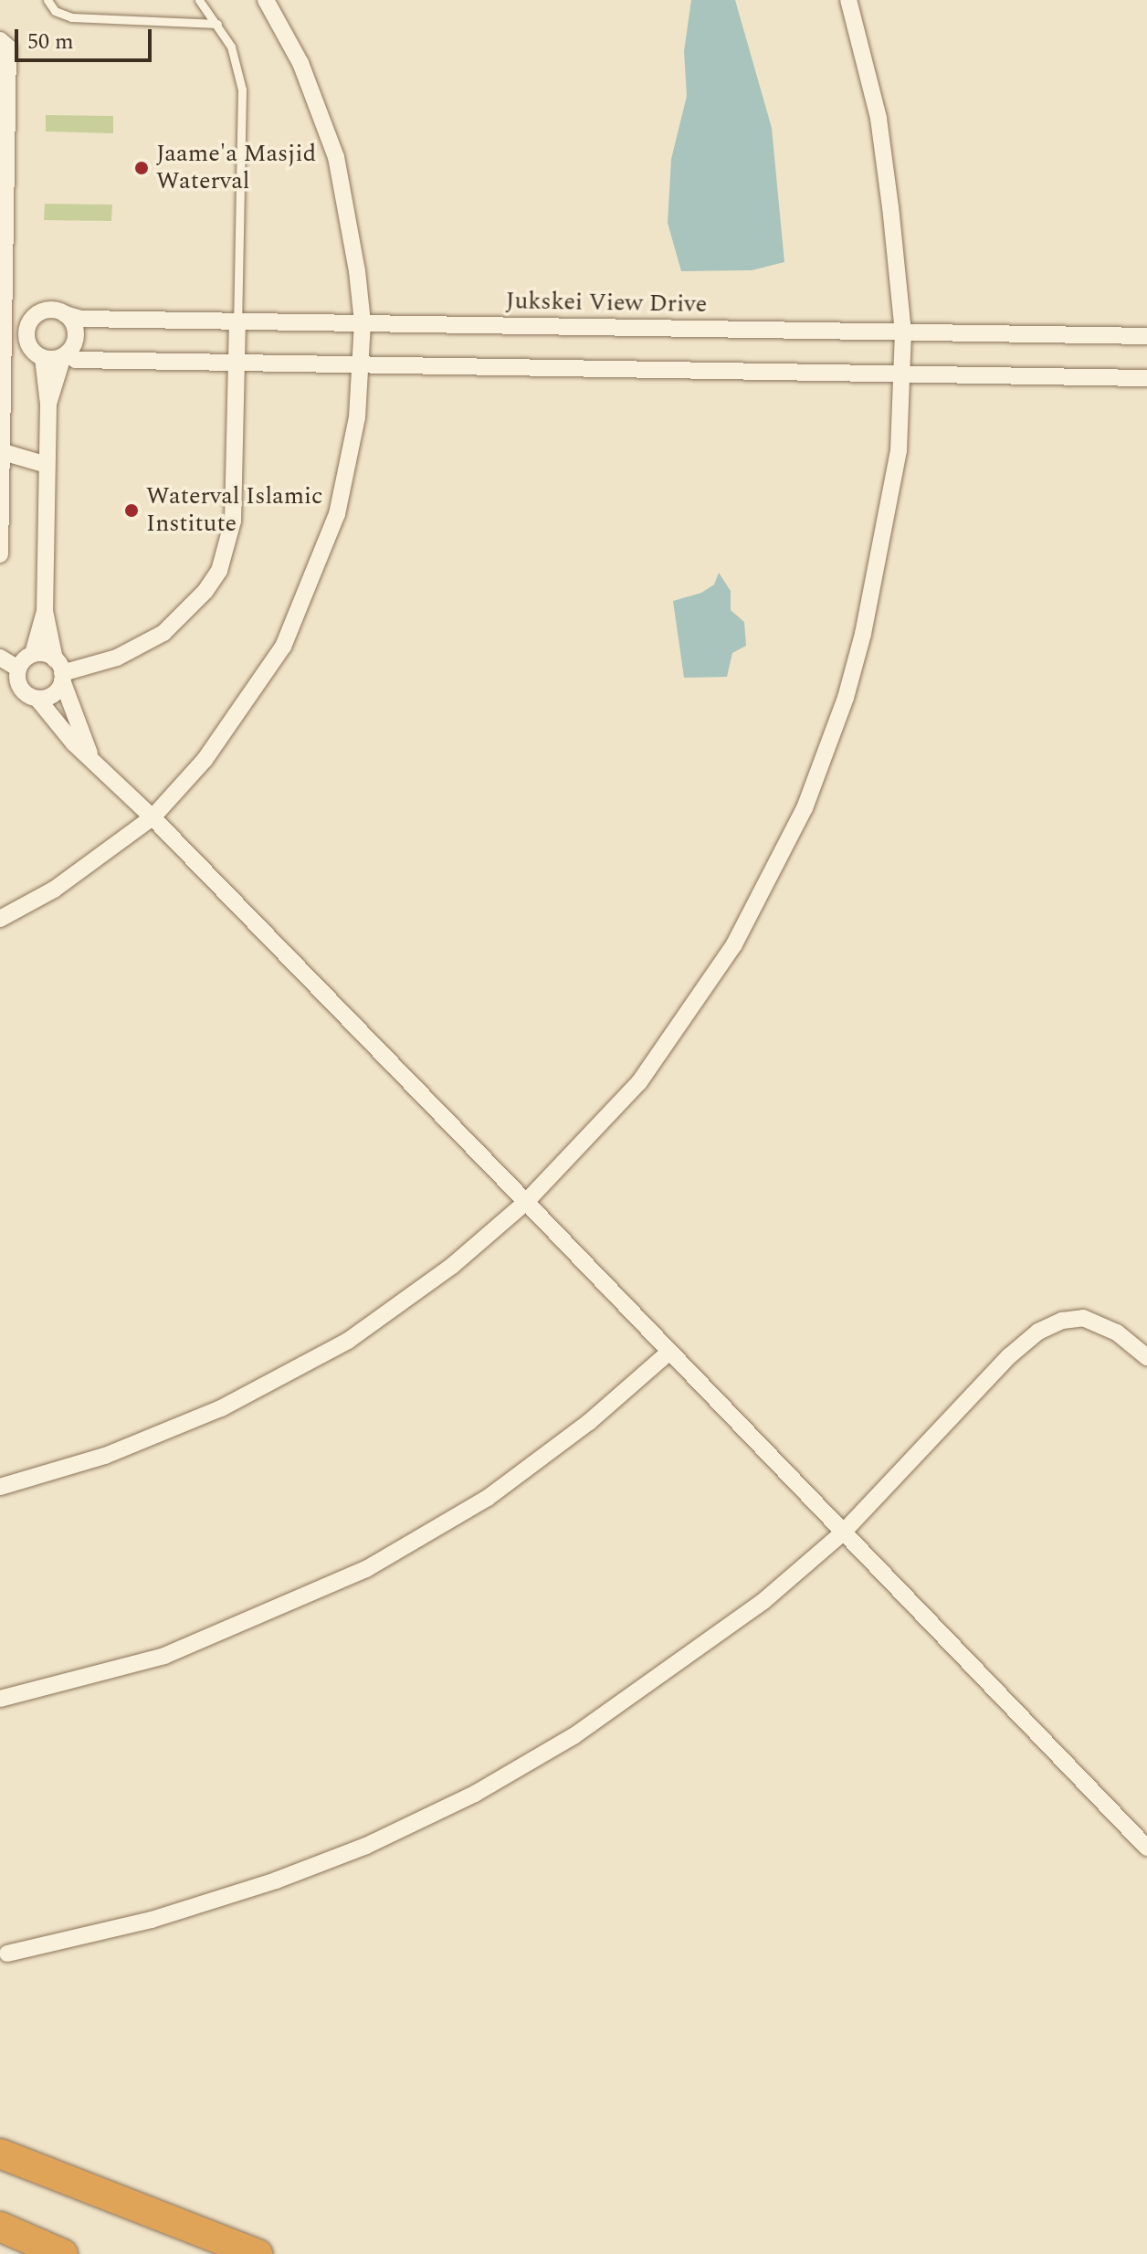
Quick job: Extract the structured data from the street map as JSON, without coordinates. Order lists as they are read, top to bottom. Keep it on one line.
{"streets":{"street":["Jukskei View Drive"]},"places":["Jaame'a Masjid Waterval","Waterval Islamic Institute"],"scale_bar":"50 m"}
